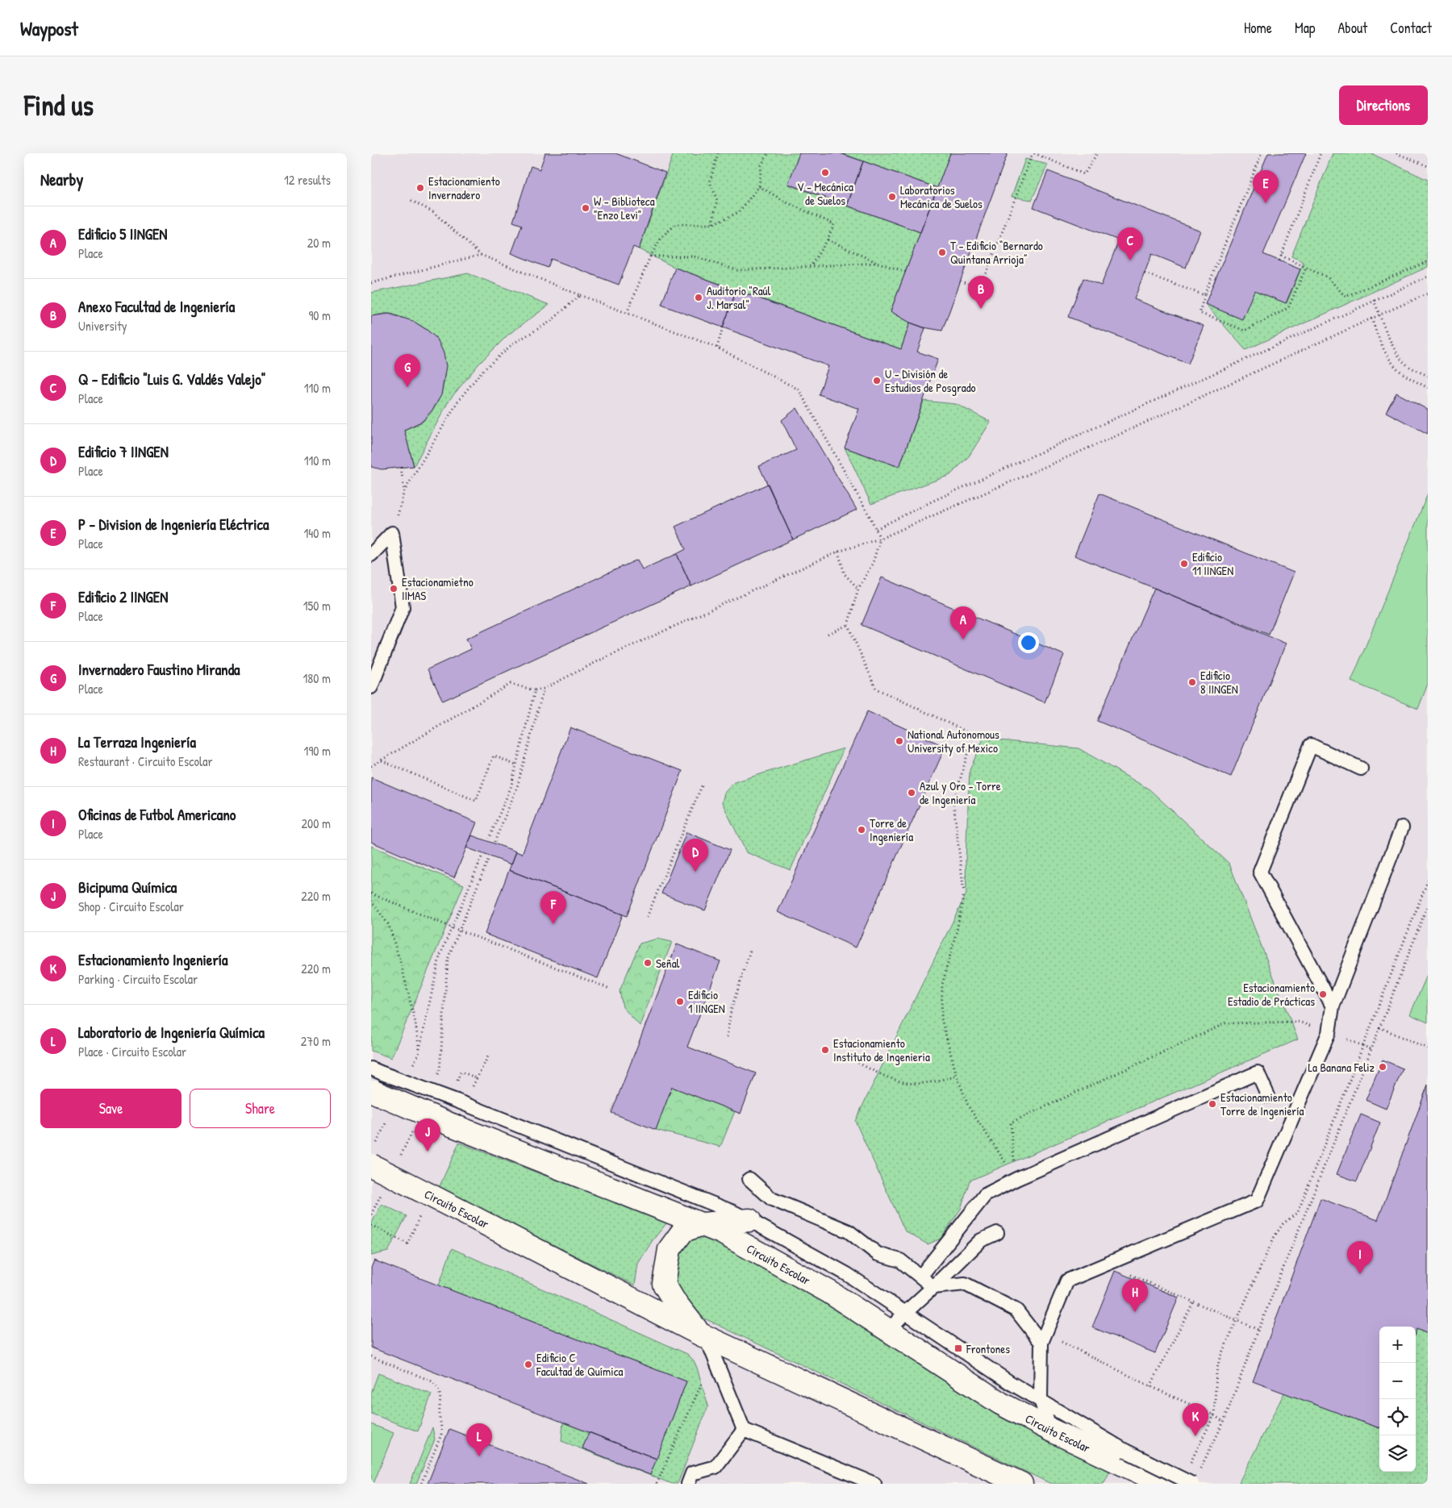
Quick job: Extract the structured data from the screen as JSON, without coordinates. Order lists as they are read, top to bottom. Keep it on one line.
{"streets":{"street":["Circuito Escolar"]},"places":{"other":["V - Mecánica de Suelos","Estacionamiento Invernadero","Laboratorios Mecánica de Suelos","W - Biblioteca \"Enzo Levi\"","T - Edificio “Bernardo Quintana Arrioja”","Auditorio \"Raúl J. Marsal\"","U - División de Estudios de Posgrado","Edificio 11 IINGEN","Estacionamietno IIMAS","Edificio 8 IINGEN","National Autonomous University of Mexico","Azul y Oro - Torre de Ingeniería","Torre de Ingeniería","Señal","Estacionamiento Estadio de Prácticas","Edificio 1 IINGEN","Estacionamiento Instituto de Ingenieria","La Banana Feliz","Estacionamiento Torre de Ingeniería","Edificio C Facultad de Química"],"transit":["Frontones"]},"page":{"header":"Waypost","nav":["Home","Map","About","Contact"],"buttons":["Directions",["Save","Share"]],"title":"Find us","heading":["Nearby","12 results"],"pins":["E","C","B","G","A","D","F","J","I","H","K","L"],"list":[{"mark":"A","name":"Edificio 5 IINGEN","note":"Place","value":"20 m"},{"mark":"B","name":"Anexo Facultad de Ingeniería","note":"University","value":"90 m"},{"mark":"C","name":"Q - Edificio \"Luis G. Valdés Valejo\"","note":"Place","value":"110 m"},{"mark":"D","name":"Edificio 7 IINGEN","note":"Place","value":"110 m"},{"mark":"E","name":"P - Division de Ingeniería Eléctrica","note":"Place","value":"140 m"},{"mark":"F","name":"Edificio 2 IINGEN","note":"Place","value":"150 m"},{"mark":"G","name":"Invernadero Faustino Miranda","note":"Place","value":"180 m"},{"mark":"H","name":"La Terraza Ingeniería","note":"Restaurant · Circuito Escolar","value":"190 m"},{"mark":"I","name":"Oficinas de Futbol Americano","note":"Place","value":"200 m"},{"mark":"J","name":"Bicipuma Química","note":"Shop · Circuito Escolar","value":"220 m"},{"mark":"K","name":"Estacionamiento Ingeniería","note":"Parking · Circuito Escolar","value":"220 m"},{"mark":"L","name":"Laboratorio de Ingeniería Química","note":"Place · Circuito Escolar","value":"270 m"}],"map_buttons":["+","−"]}}
